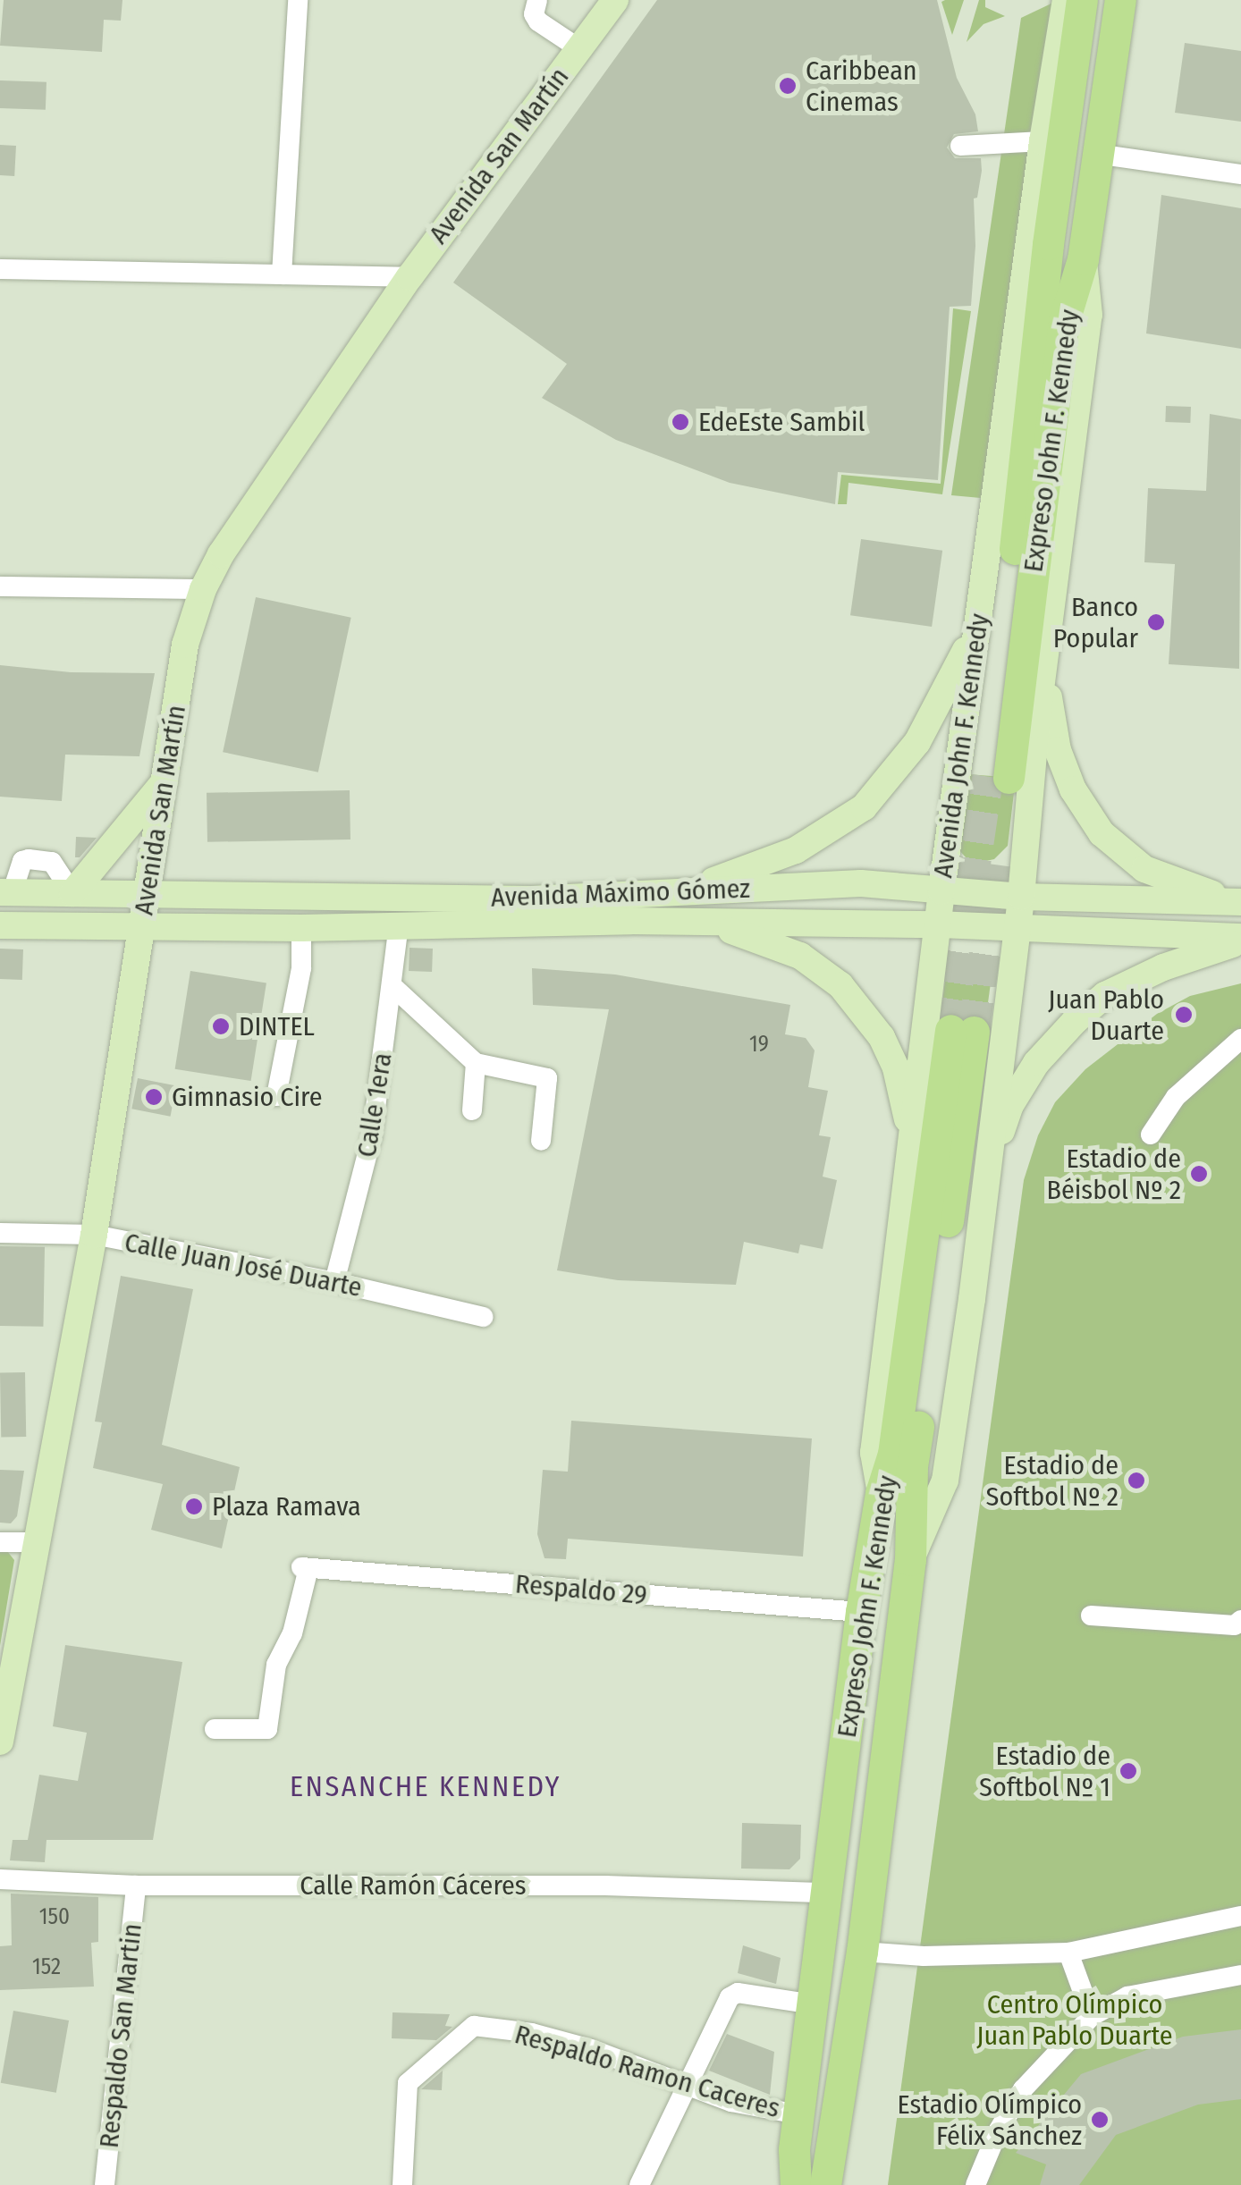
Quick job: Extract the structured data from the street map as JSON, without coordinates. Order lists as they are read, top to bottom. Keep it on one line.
{"streets":{"highway":["Expreso John F. Kennedy"],"main road":["Avenida San Martín","Avenida John F. Kennedy","Avenida Máximo Gómez"],"street":["Calle 1era","Calle Juan José Duarte","Respaldo 29","Calle Ramón Cáceres","Respaldo San Martin","Respaldo Ramon Caceres"]},"crossings":[["Avenida San Martín","Avenida Máximo Gómez"],["Avenida San Martín","Calle Juan José Duarte"],["Expreso John F. Kennedy","Avenida John F. Kennedy"],["Expreso John F. Kennedy","Respaldo 29"],["Expreso John F. Kennedy","Calle Ramón Cáceres"],["Expreso John F. Kennedy","Respaldo Ramon Caceres"],["Avenida John F. Kennedy","Avenida Máximo Gómez"],["Avenida Máximo Gómez","Calle 1era"],["Calle 1era","Calle Juan José Duarte"],["Calle Ramón Cáceres","Respaldo San Martin"]],"districts":["ENSANCHE KENNEDY"],"parks":["Centro Olímpico Juan Pablo Duarte"],"places":["Caribbean Cinemas","EdeEste Sambil","Banco Popular","Juan Pablo Duarte","DINTEL","Gimnasio Cire","Estadio de Béisbol Nº 2","Estadio de Softbol Nº 2","Plaza Ramava","Estadio de Softbol Nº 1","Estadio Olímpico Félix Sánchez"],"house_numbers":["19","150","152"]}
